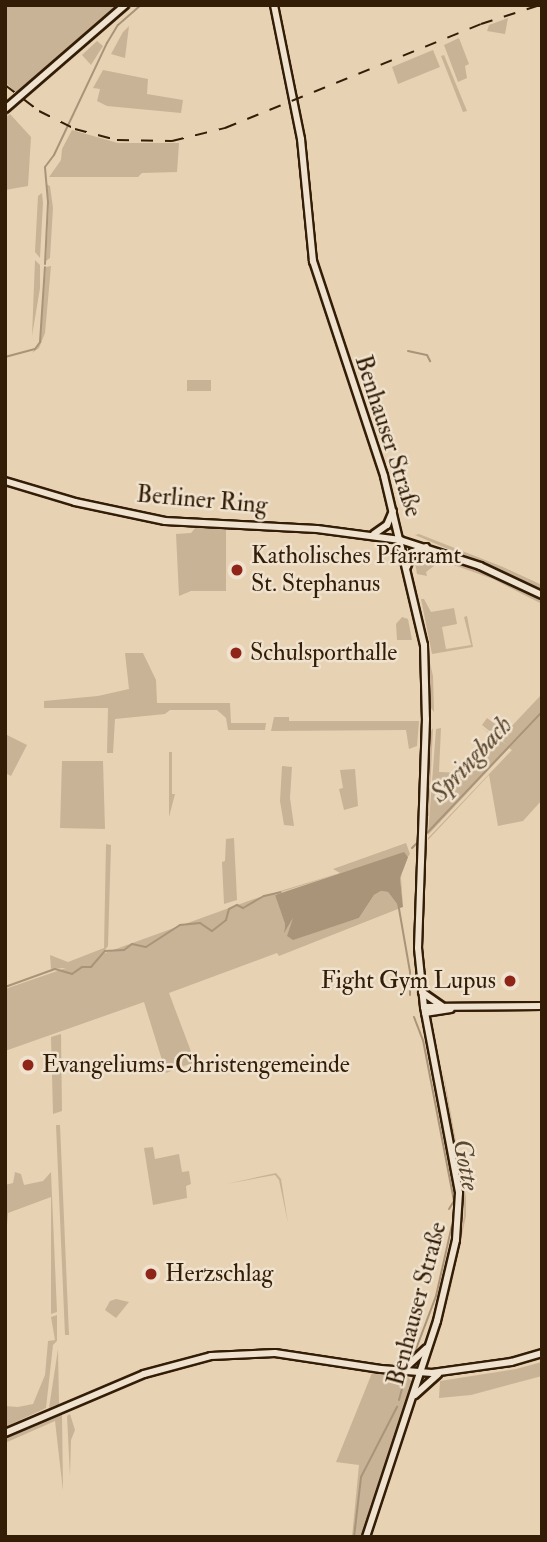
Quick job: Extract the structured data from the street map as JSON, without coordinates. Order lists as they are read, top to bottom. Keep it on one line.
{"streets":{"main road":["Benhauser Straße","Berliner Ring"]},"crossings":[["Benhauser Straße","Berliner Ring"]],"water":["Springbach","Gotte"],"places":["Katholisches Pfarramt St. Stephanus","Schulsporthalle","Fight Gym Lupus","Evangeliums-Christengemeinde","Herzschlag"]}
